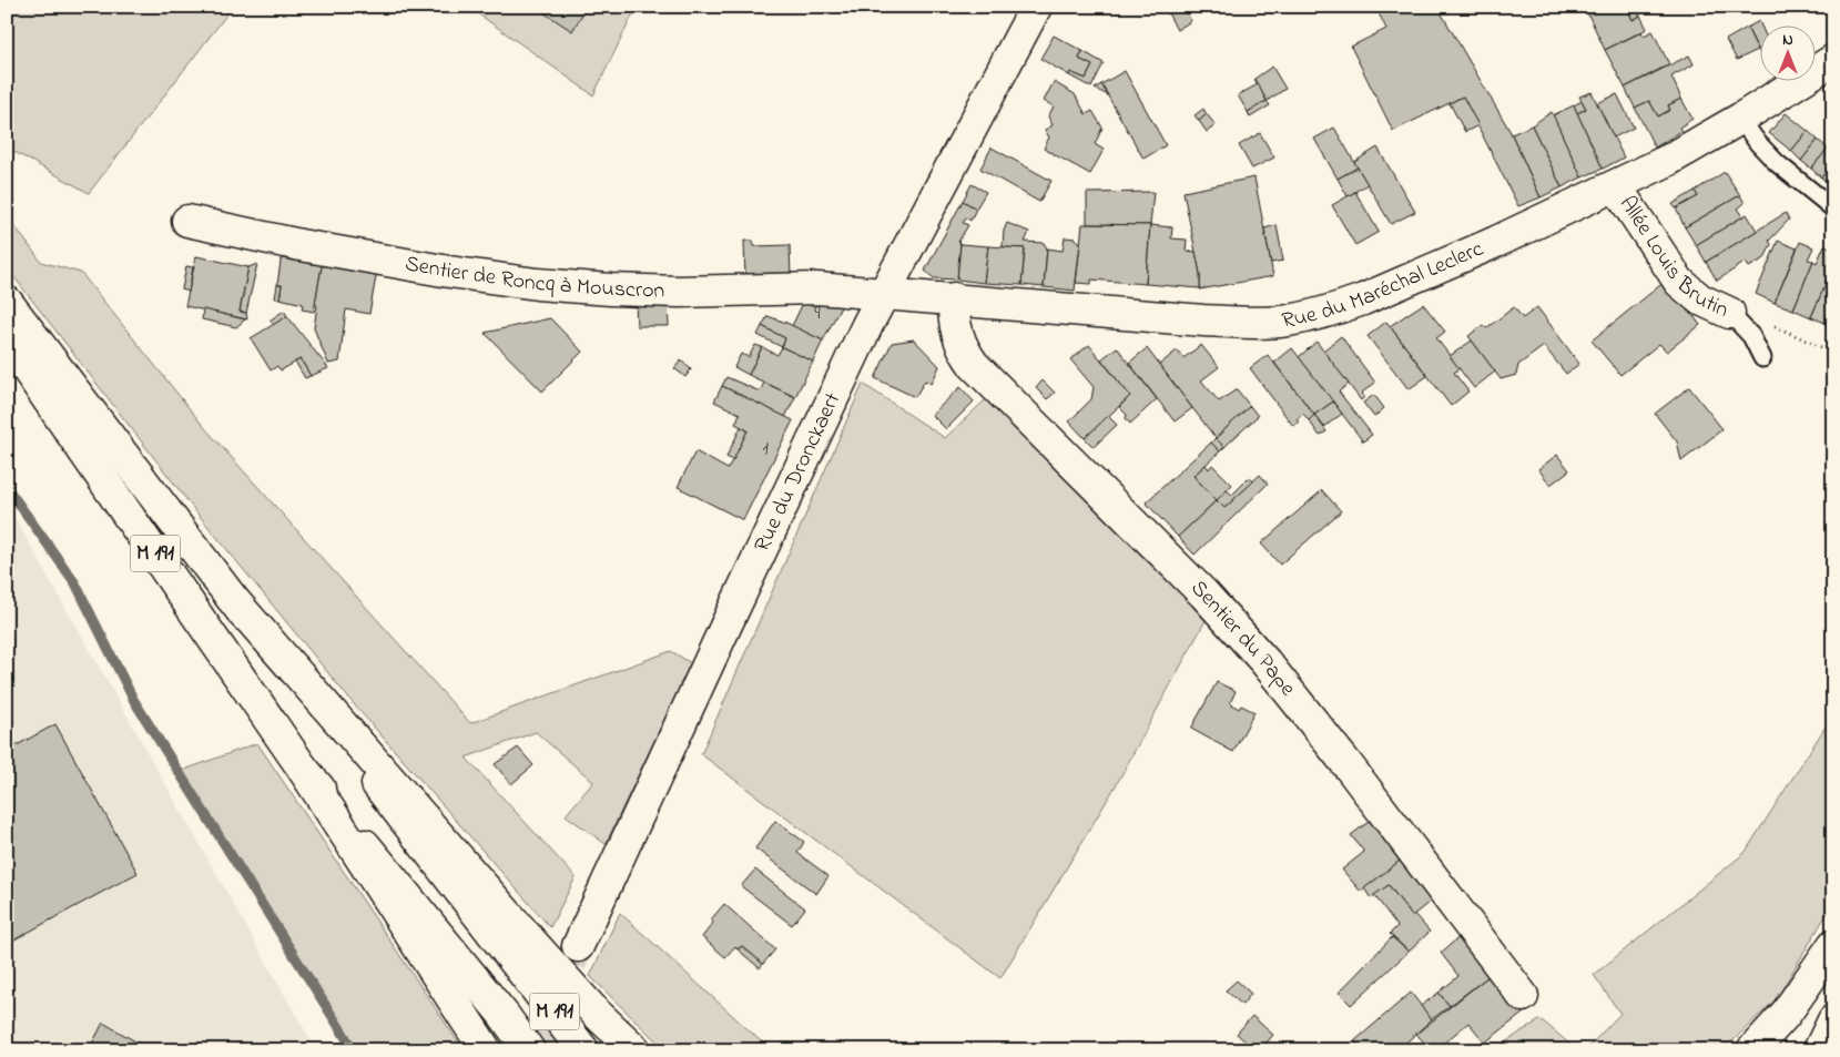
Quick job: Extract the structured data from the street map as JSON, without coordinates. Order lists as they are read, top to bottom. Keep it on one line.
{"streets":{"main road":["Allée Louis Brutin","Sentier de Roncq à Mouscron","Rue du Maréchal Leclerc","Rue du Dronckaert","M 191","Sentier du Pape"]},"crossings":[["Allée Louis Brutin","Rue du Maréchal Leclerc"],["Sentier de Roncq à Mouscron","Rue du Maréchal Leclerc"],["Sentier de Roncq à Mouscron","Rue du Dronckaert"],["Rue du Maréchal Leclerc","Rue du Dronckaert"],["Rue du Maréchal Leclerc","Sentier du Pape"]],"house_numbers":["9","1"],"north":"top"}
